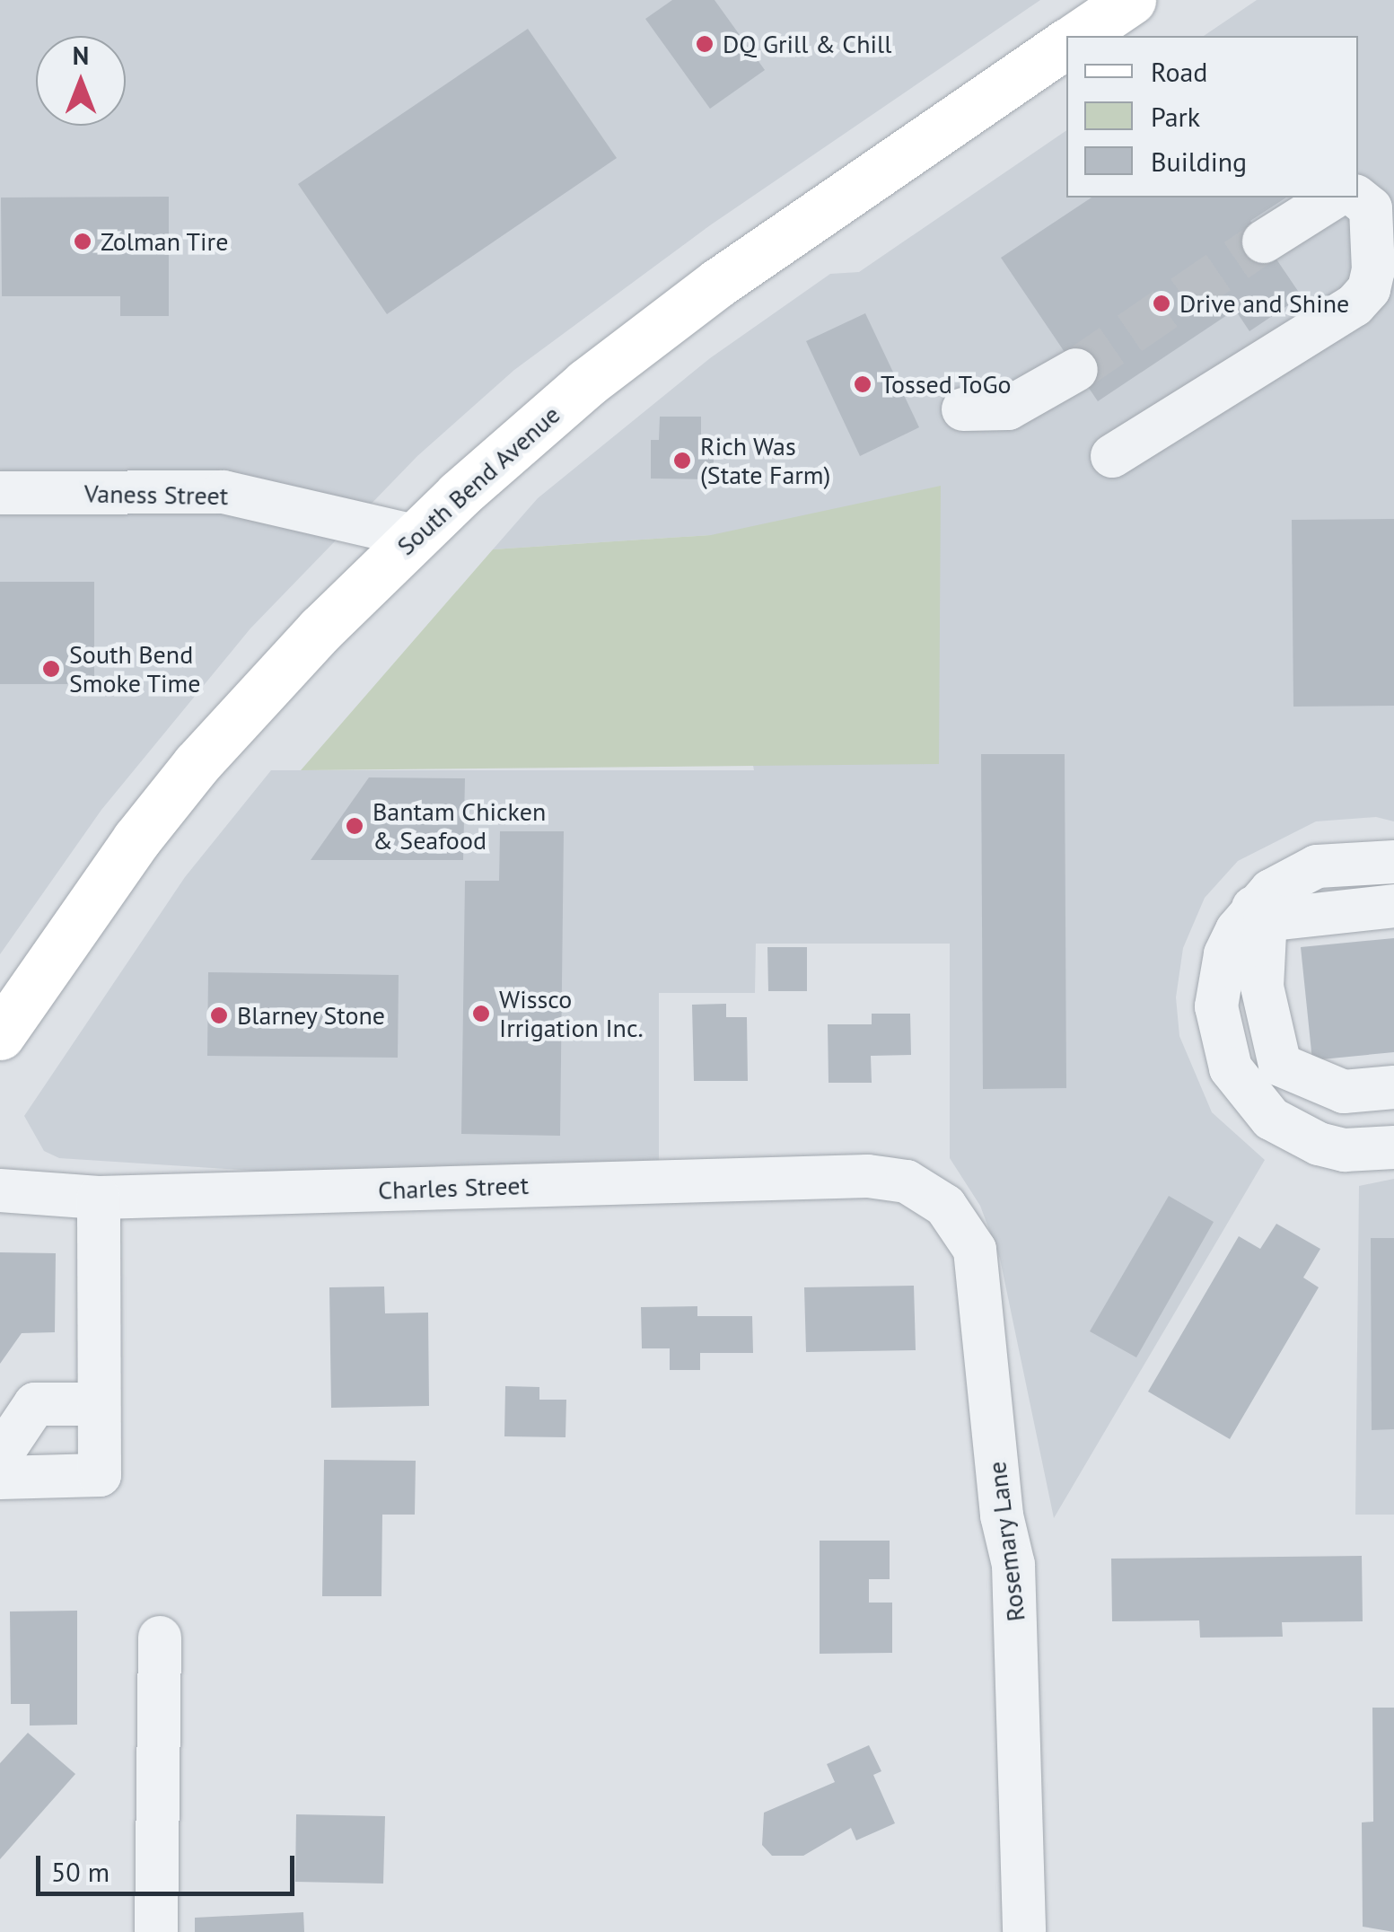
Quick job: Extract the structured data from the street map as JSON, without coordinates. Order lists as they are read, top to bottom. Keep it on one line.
{"streets":{"main road":["South Bend Avenue"],"street":["Vaness Street","Charles Street","Rosemary Lane"]},"crossings":[["South Bend Avenue","Vaness Street"],["Charles Street","Rosemary Lane"]],"places":["DQ Grill & Chill","Zolman Tire","Drive and Shine","Tossed ToGo","Rich Was (State Farm)","South Bend Smoke Time","Bantam Chicken & Seafood","Wissco Irrigation Inc.","Blarney Stone"],"legend":["Road","Park","Building"],"scale_bar":"50 m","north":"top"}
